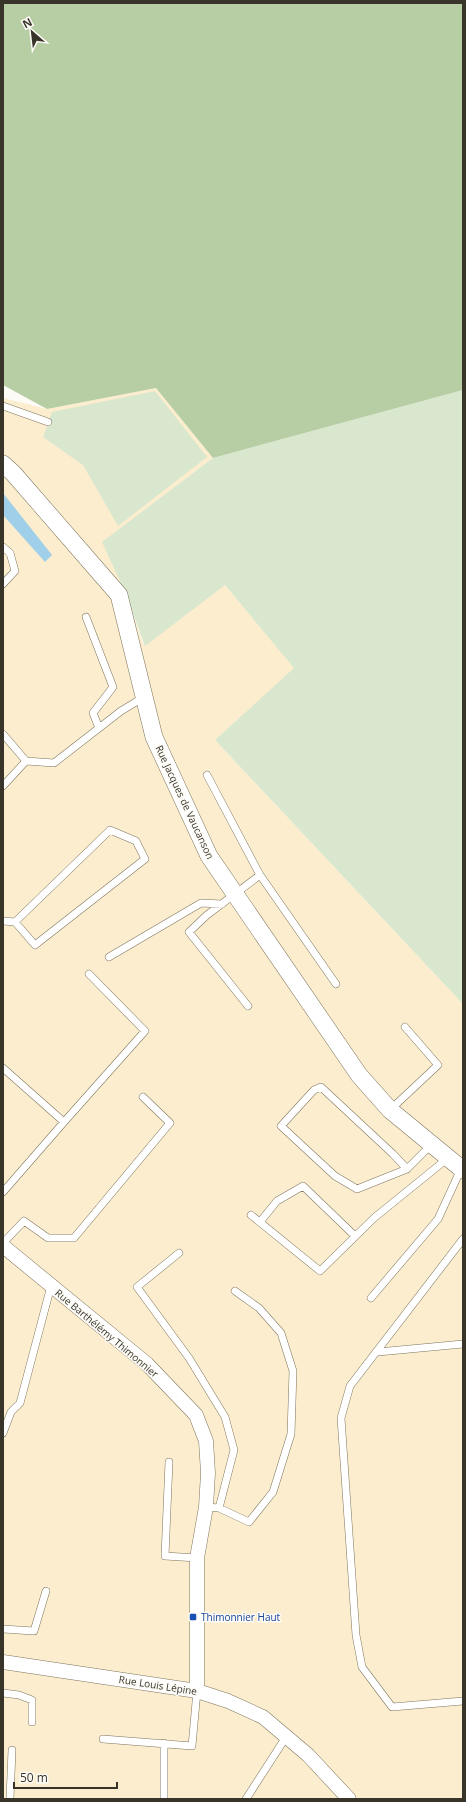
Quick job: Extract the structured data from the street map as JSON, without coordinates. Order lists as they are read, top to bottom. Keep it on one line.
{"streets":{"street":["Rue Jacques de Vaucanson","Rue Barthélémy Thimonnier","Rue Louis Lépine"]},"crossings":[["Rue Barthélémy Thimonnier","Rue Louis Lépine"]],"places":{"transit":["Thimonnier Haut"]},"scale_bar":"50 m","north":"top left"}
